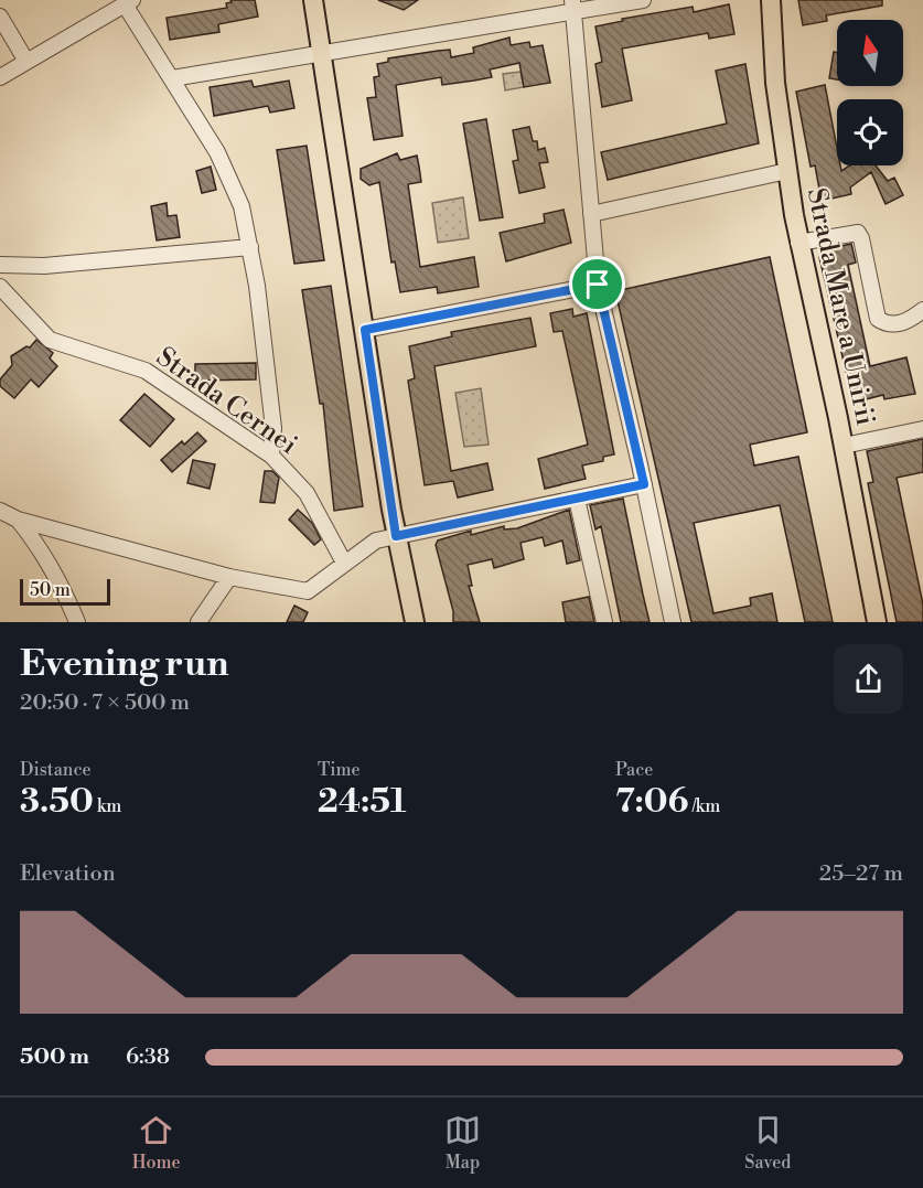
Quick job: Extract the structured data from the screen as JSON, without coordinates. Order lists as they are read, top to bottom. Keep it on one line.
{"streets":{"main road":["Strada Mare a Unirii"],"street":["Strada Cernei"]},"scale_bar":"50 m","north":"top","page":{"scale":"50 m","heading":["Evening run","20:50 · 7 × 500 m"],"stats":[["Distance","3.50 km"],["Time","24:51"],["Pace","7:06 /km"]],"chart":["Elevation","25–27 m"],"list":[{"name":"500 m","note":"6:38"}],"tabs":["Home","Map","Saved"]}}
